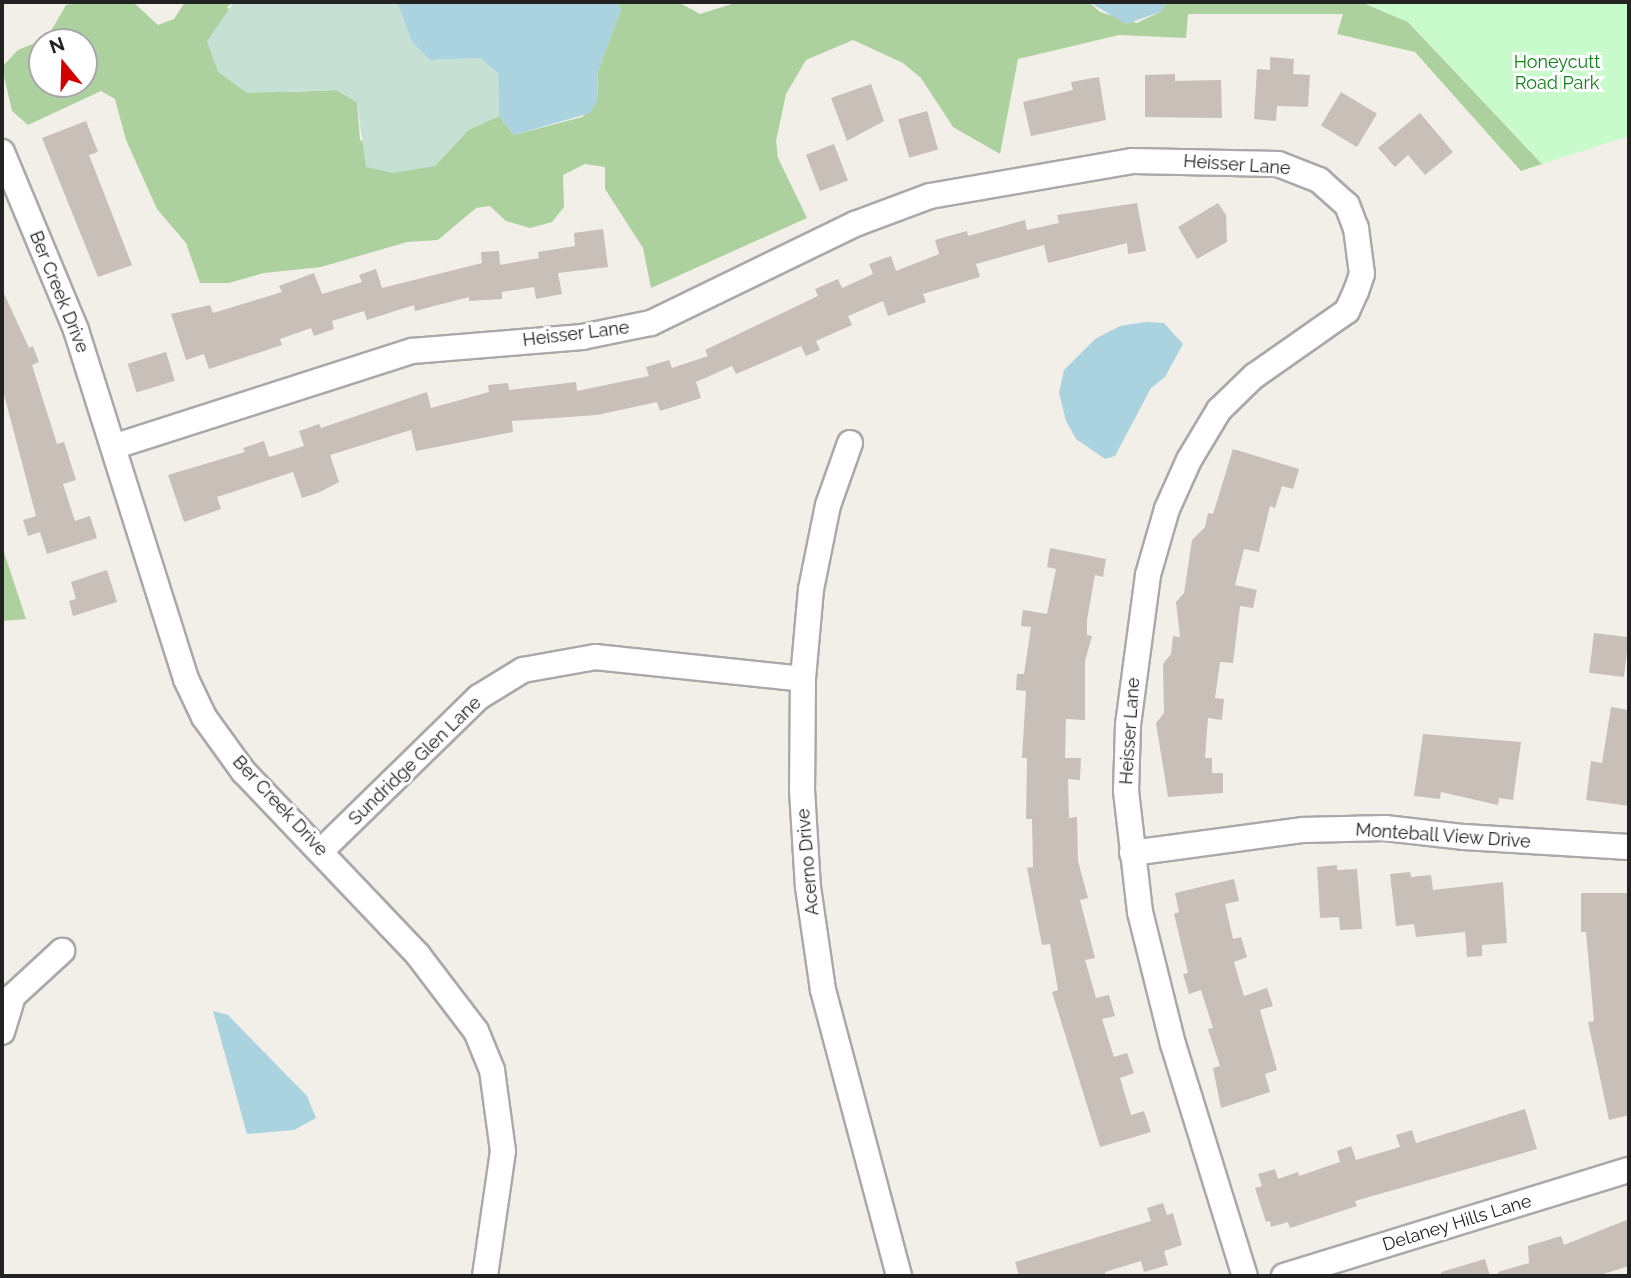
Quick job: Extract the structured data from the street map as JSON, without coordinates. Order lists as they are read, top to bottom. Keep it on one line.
{"streets":{"street":["Heisser Lane","Ber Creek Drive","Sundridge Glen Lane","Monteball View Drive","Acerno Drive","Delaney Hills Lane"]},"crossings":[["Heisser Lane","Ber Creek Drive"],["Heisser Lane","Monteball View Drive"],["Ber Creek Drive","Sundridge Glen Lane"],["Sundridge Glen Lane","Acerno Drive"]],"parks":["Honeycutt Road Park"],"north":"top"}
